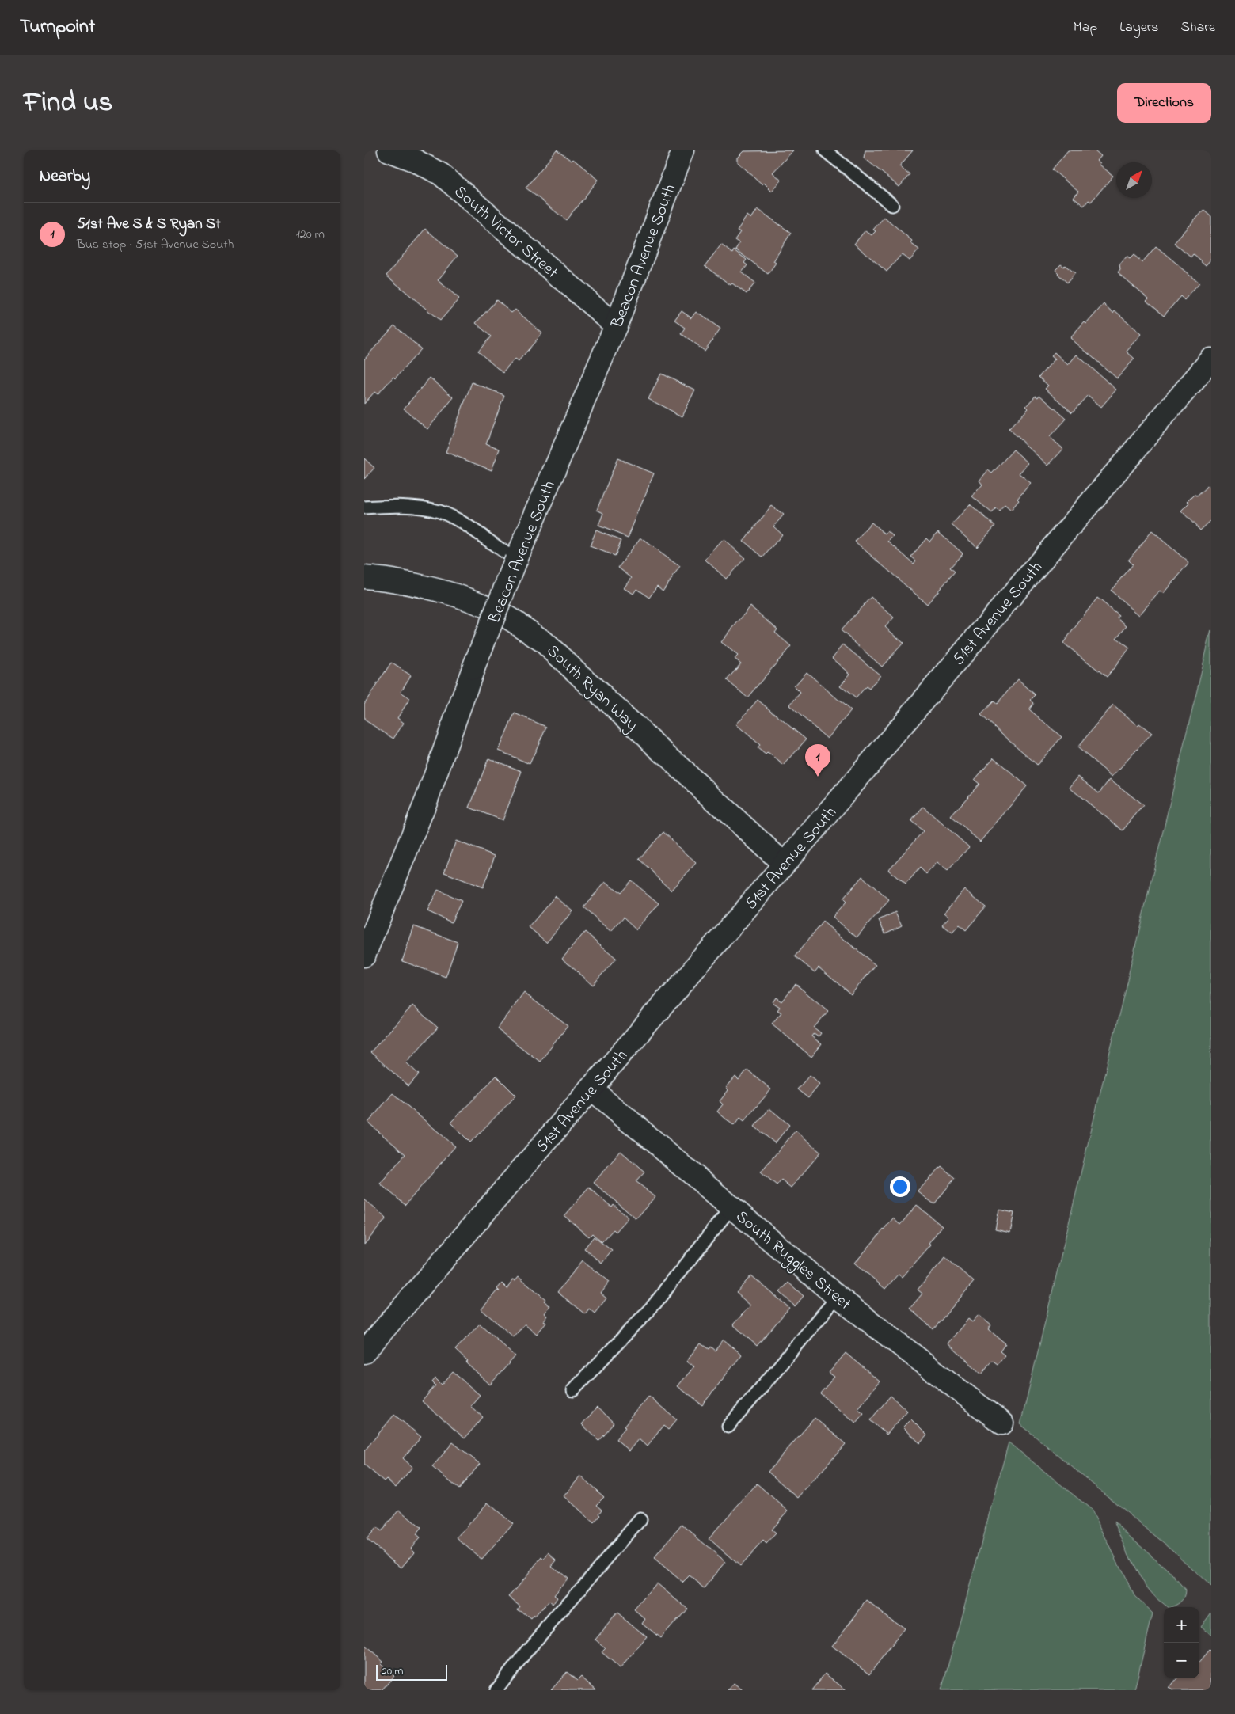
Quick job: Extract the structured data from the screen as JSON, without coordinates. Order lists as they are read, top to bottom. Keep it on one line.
{"streets":{"street":["South Victor Street","Beacon Avenue South","51st Avenue South","South Ryan Way","South Ruggles Street"]},"crossings":[["South Victor Street","Beacon Avenue South"],["51st Avenue South","South Ryan Way"],["51st Avenue South","South Ruggles Street"]],"scale_bar":"20 m","north":"top right","page":{"header":"Turnpoint","nav":["Map","Layers","Share"],"title":"Find us","buttons":"Directions","heading":"Nearby","list":[{"mark":"1","name":"51st Ave S & S Ryan St","note":"Bus stop · 51st Avenue South","value":"120 m"}],"pins":"1","map_buttons":["+","−"],"scale":"20 m"}}
